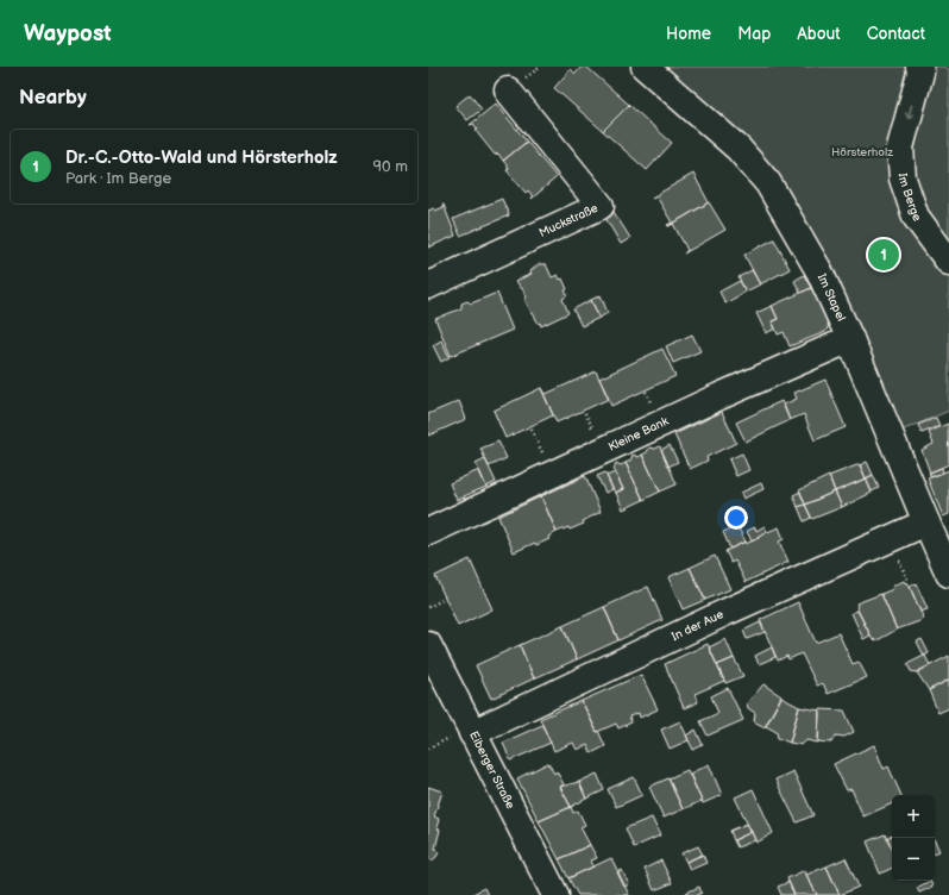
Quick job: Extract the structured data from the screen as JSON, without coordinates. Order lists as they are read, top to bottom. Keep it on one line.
{"streets":{"street":["Im Berge","Muckstraße","Im Stapel","Kleine Bank","In der Aue","Eiberger Straße"]},"crossings":[["Im Stapel","Kleine Bank"],["Im Stapel","In der Aue"],["In der Aue","Eiberger Straße"]],"one_way":["Im Berge"],"parks":["Hörsterholz"],"page":{"header":"Waypost","nav":["Home","Map","About","Contact"],"heading":"Nearby","list":[{"mark":"1","name":"Dr.-C.-Otto-Wald und Hörsterholz","note":"Park · Im Berge","value":"90 m"}],"pins":"1","map_buttons":["+","−"]}}
